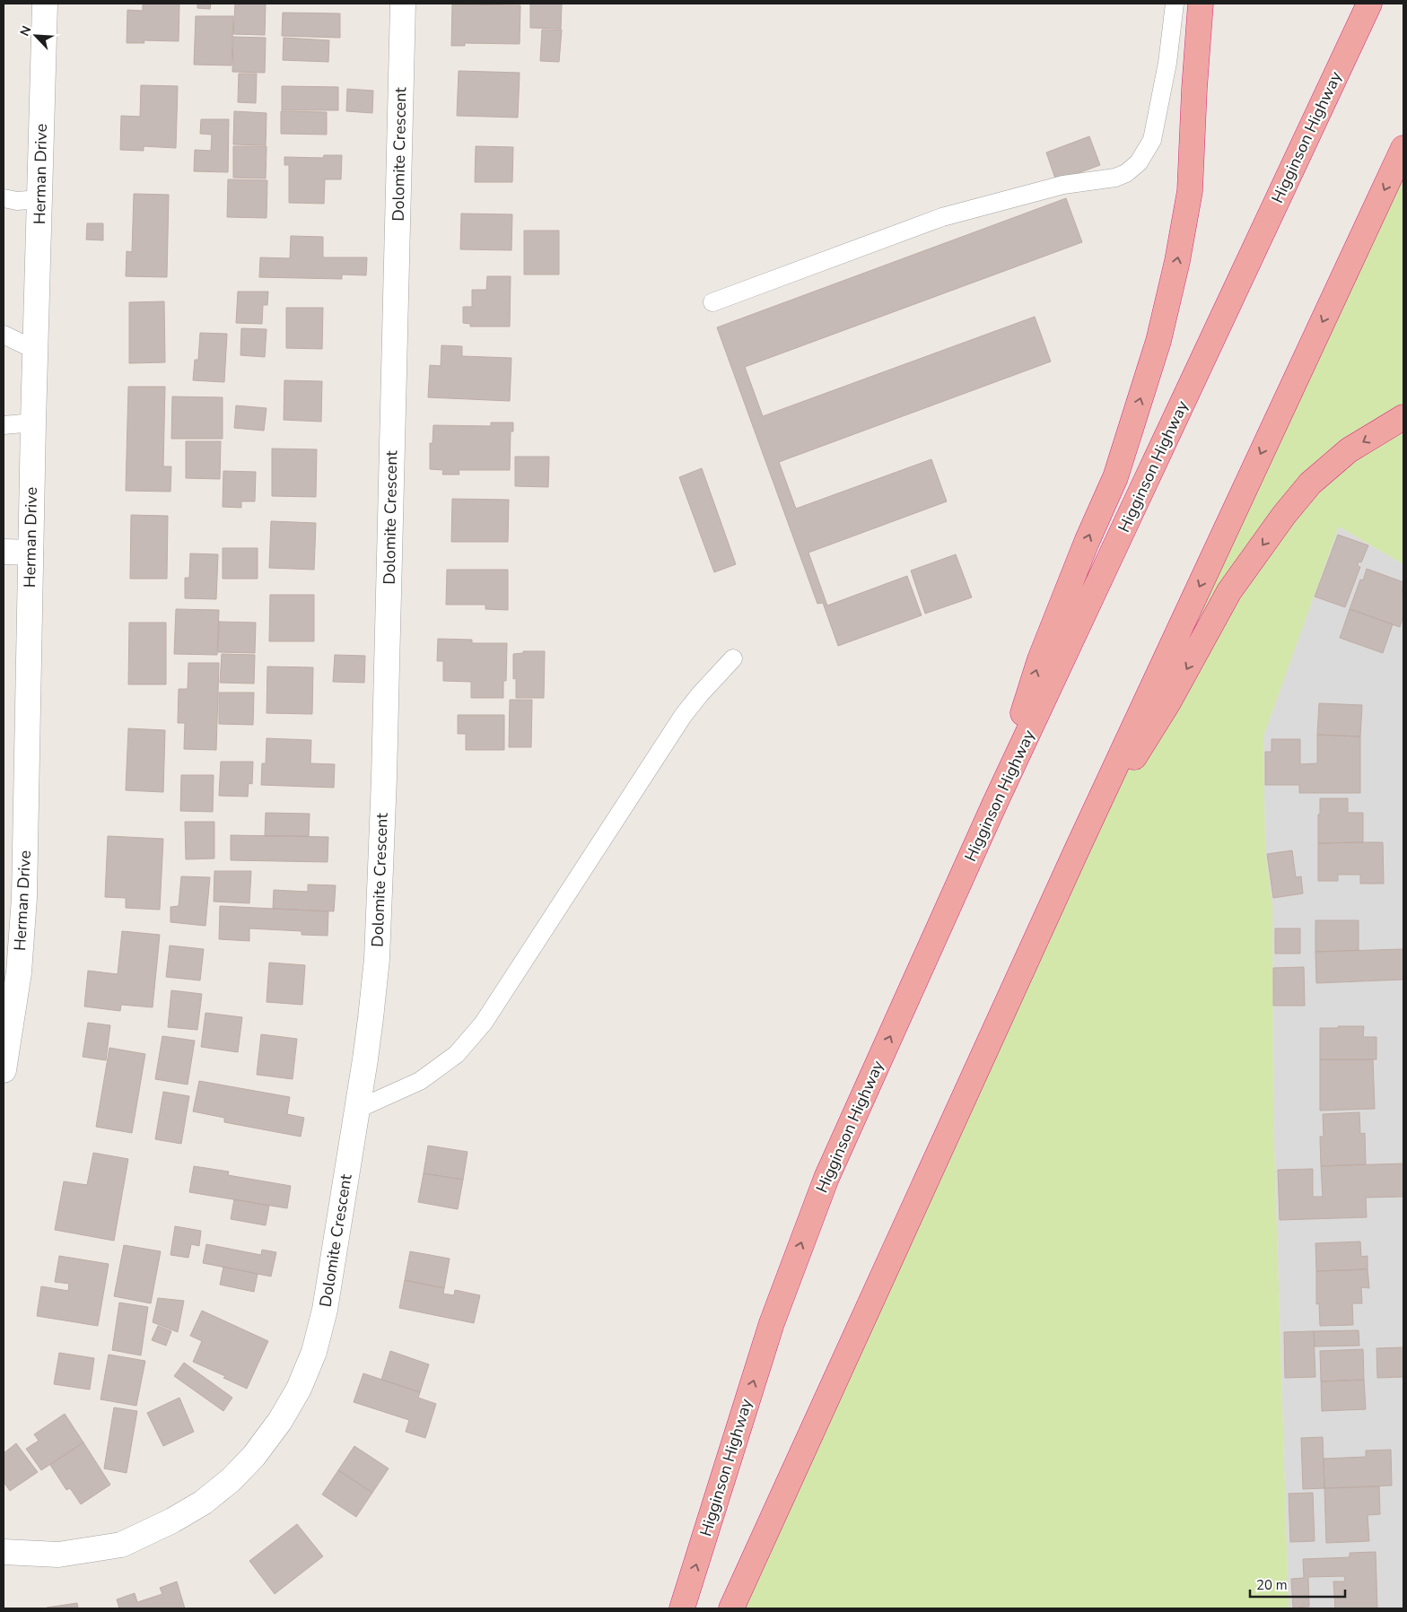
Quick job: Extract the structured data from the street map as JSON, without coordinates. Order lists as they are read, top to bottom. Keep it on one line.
{"streets":{"highway":["Higginson Highway"],"street":["Dolomite Crescent","Herman Drive"]},"scale_bar":"20 m","north":"top left"}
